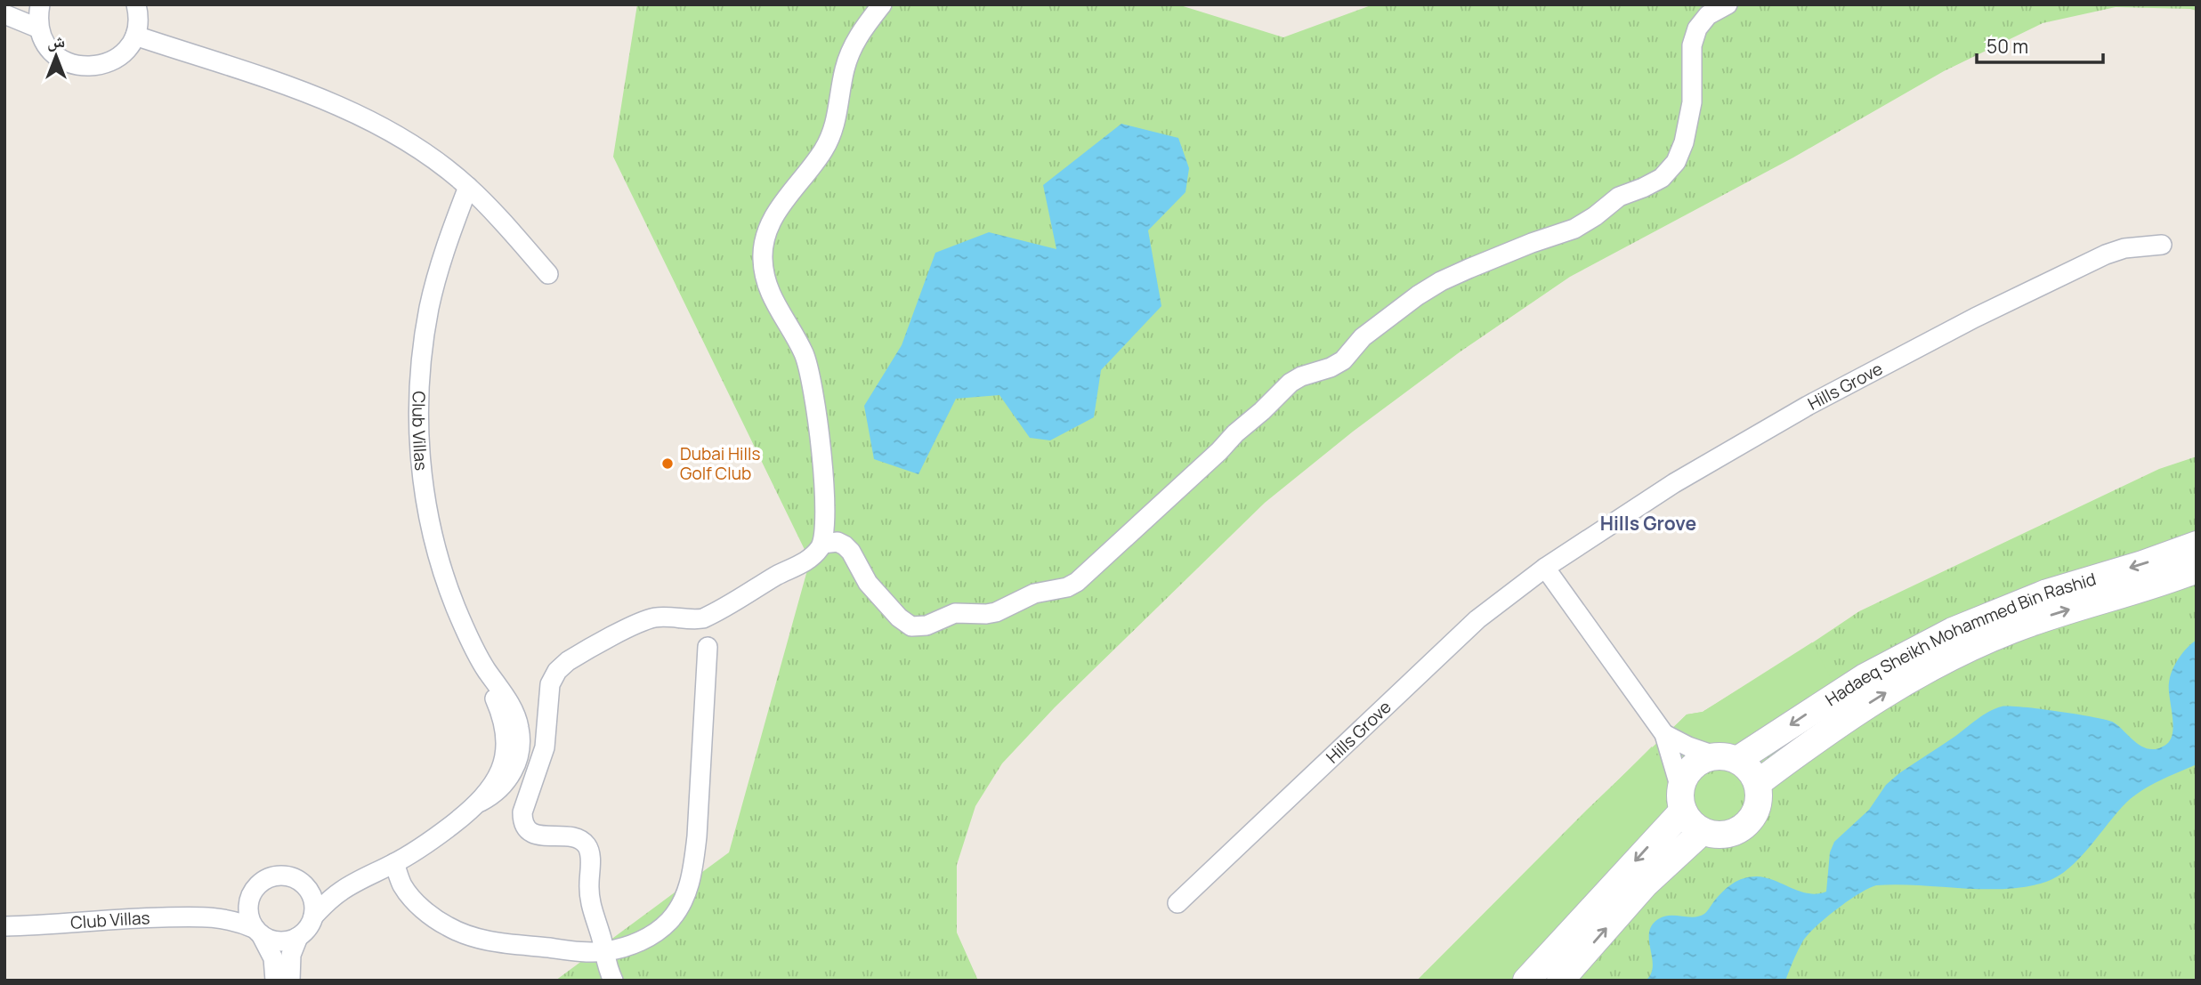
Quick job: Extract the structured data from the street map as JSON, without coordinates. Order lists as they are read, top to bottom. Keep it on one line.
{"streets":{"street":["Hills Grove","Club Villas","Hadaeq Sheikh Mohammed Bin Rashid"]},"districts":["Hills Grove"],"places":["Dubai Hills Golf Club"],"scale_bar":"50 m","north":"top"}
